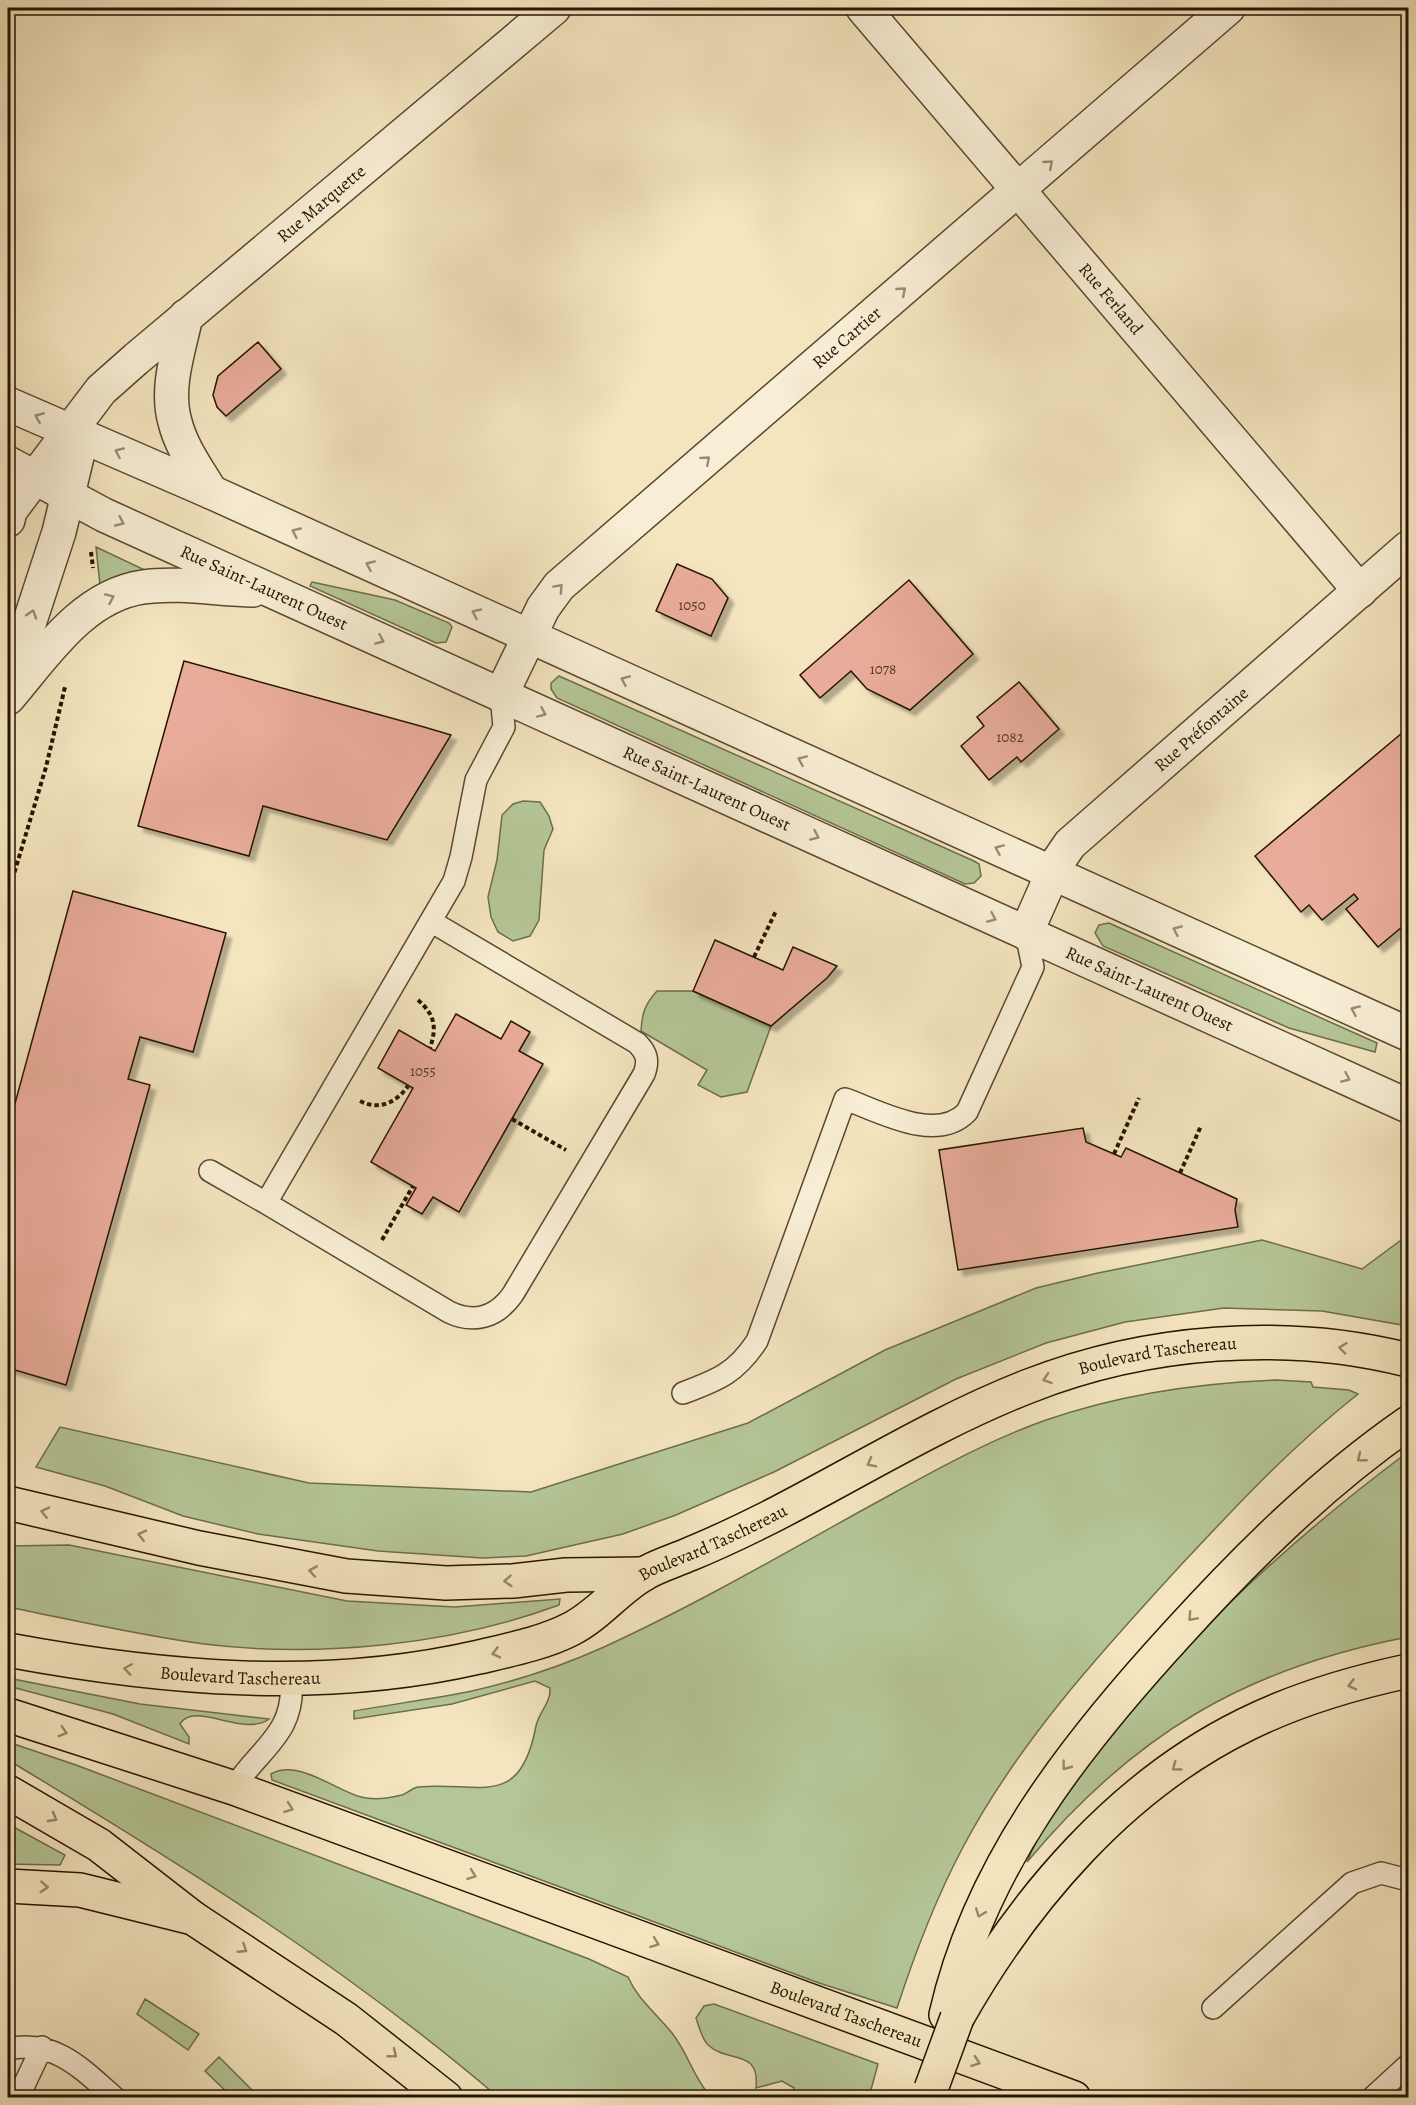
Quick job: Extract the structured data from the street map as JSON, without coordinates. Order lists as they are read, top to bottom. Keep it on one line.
{"streets":{"main road":["Boulevard Taschereau"],"street":["Rue Marquette","Rue Ferland","Rue Cartier","Rue Saint-Laurent Ouest","Rue Préfontaine"]},"crossings":[["Rue Marquette","Rue Saint-Laurent Ouest"],["Rue Ferland","Rue Cartier"],["Rue Ferland","Rue Préfontaine"],["Rue Cartier","Rue Saint-Laurent Ouest"],["Rue Saint-Laurent Ouest","Rue Préfontaine"]],"one_way":["Rue Cartier"],"house_numbers":["1050","1078","1082","1055"]}
